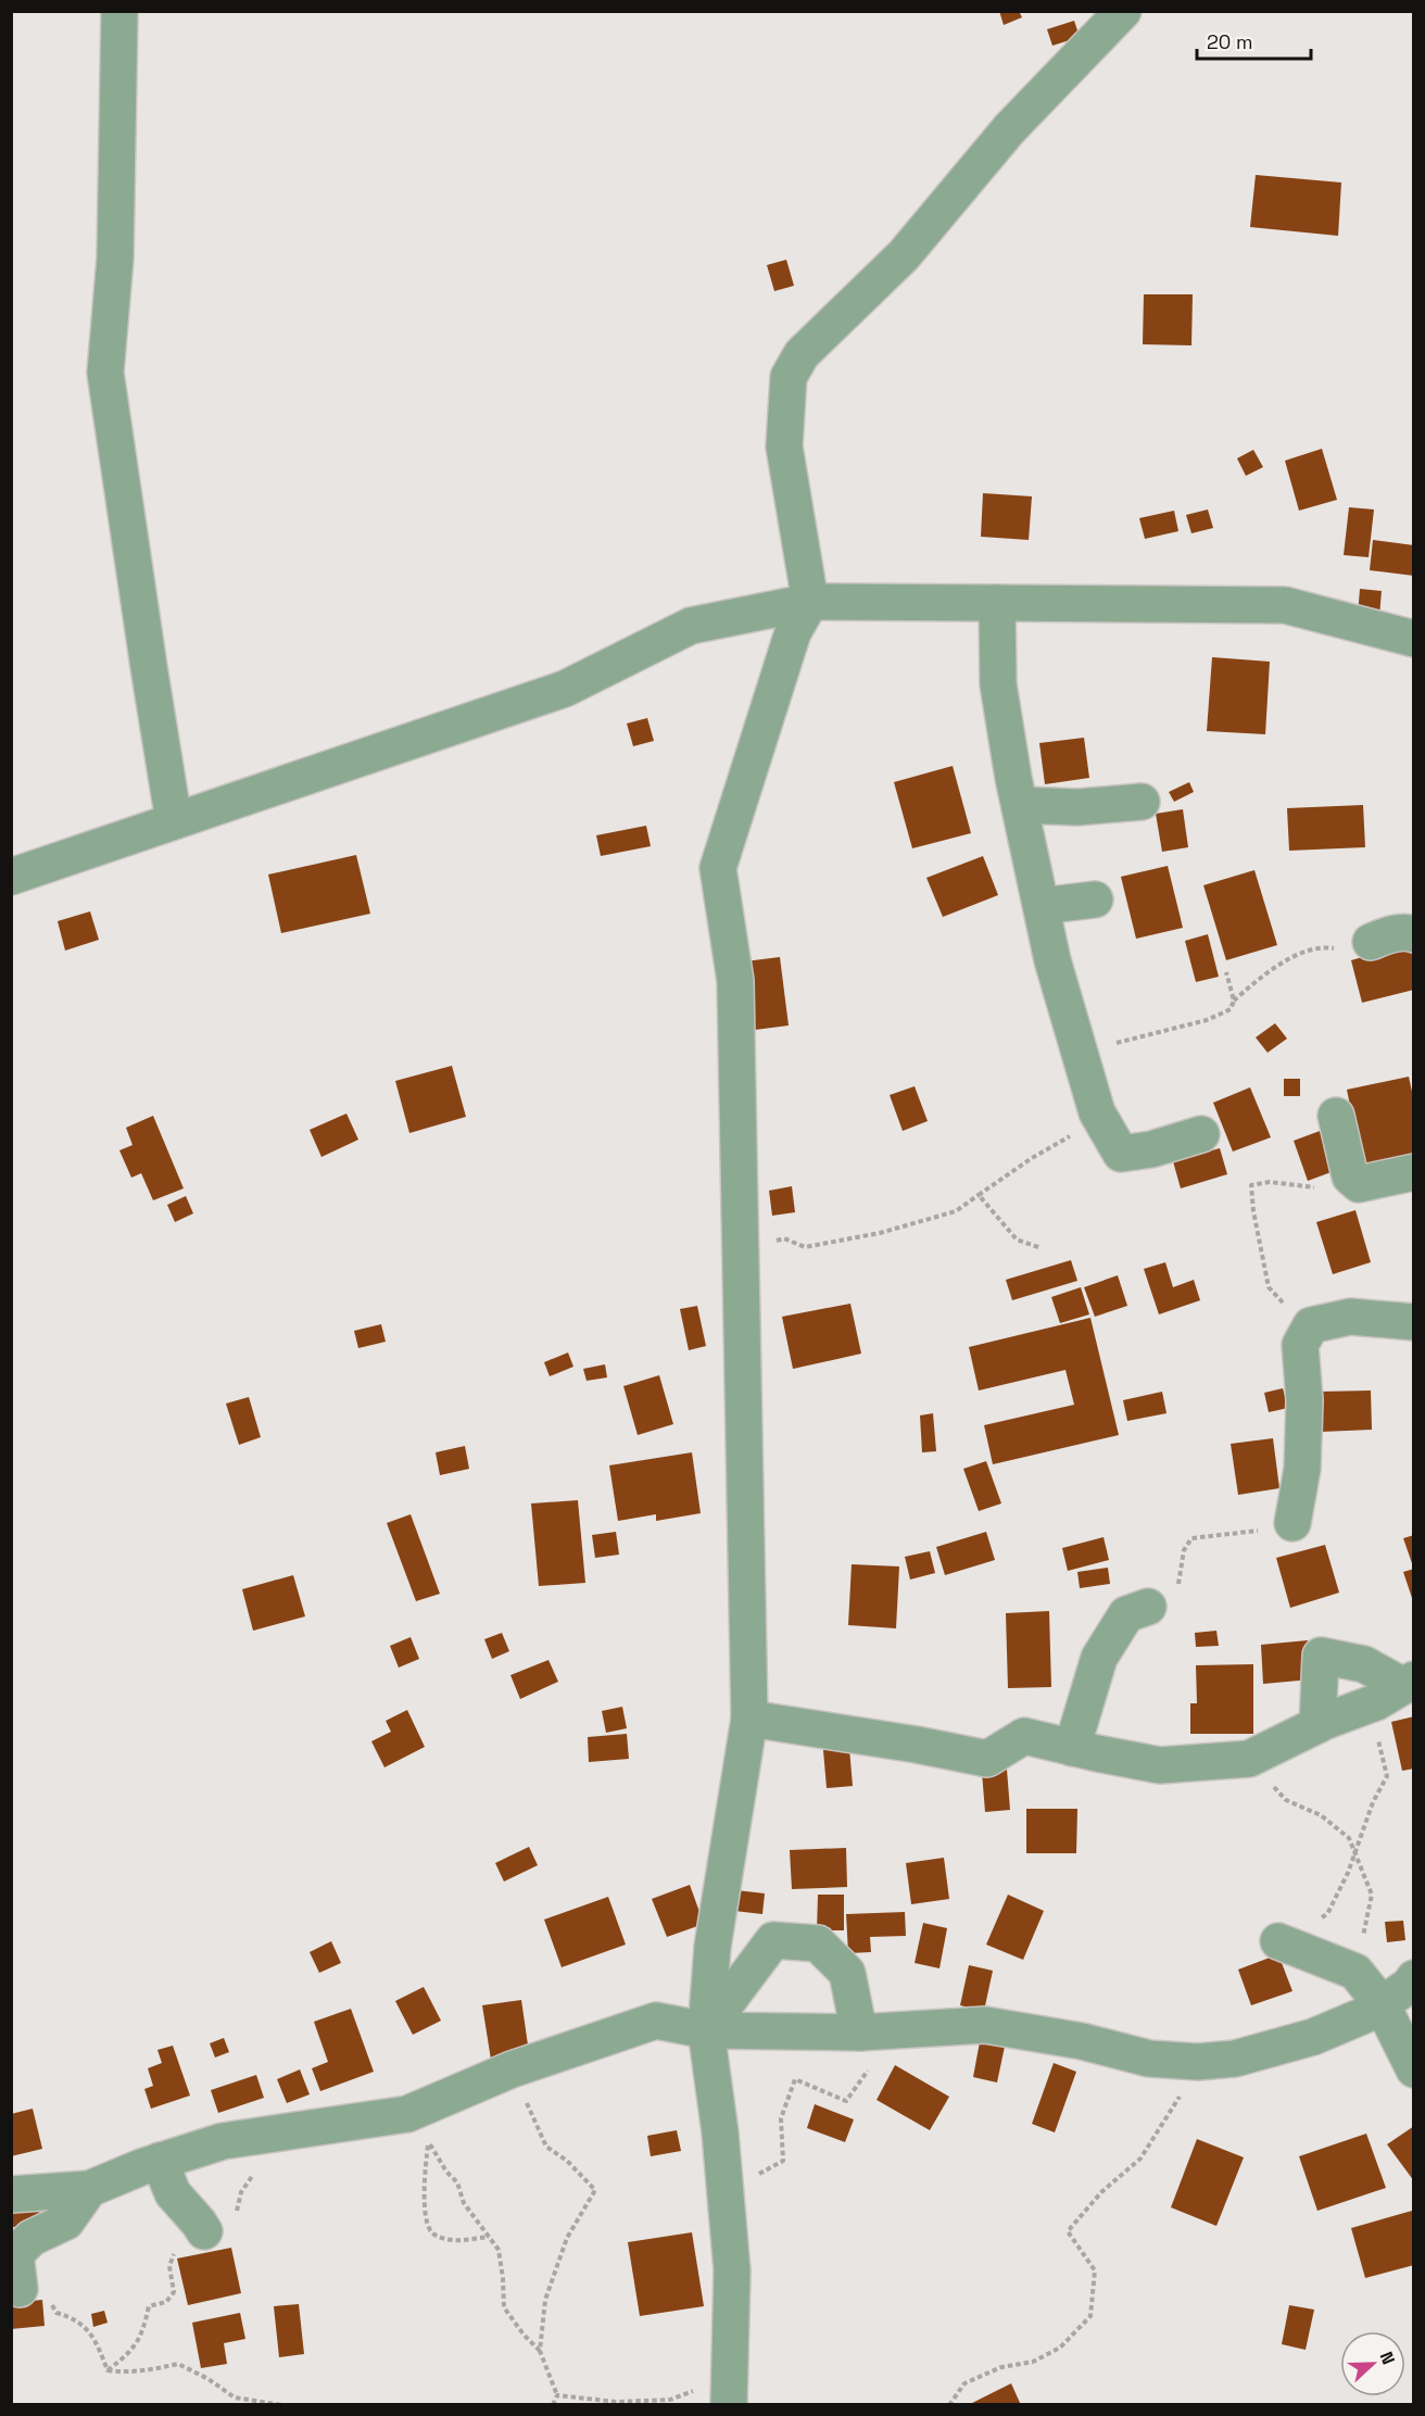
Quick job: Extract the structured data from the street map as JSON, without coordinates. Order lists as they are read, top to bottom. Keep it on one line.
{"scale_bar":"20 m","north":"right"}
